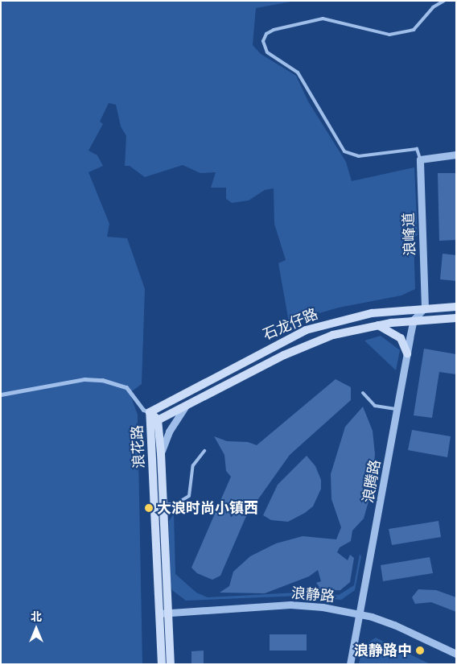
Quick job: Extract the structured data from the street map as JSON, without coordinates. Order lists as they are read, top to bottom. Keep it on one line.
{"streets":{"main road":["石龙仔路","浪花路"],"street":["浪峰道","浪腾路","浪静路"]},"crossings":[["浪峰道","石龙仔路"],["石龙仔路","浪花路"],["石龙仔路","浪腾路"],["浪花路","浪静路"],["浪腾路","浪静路"]],"places":["大浪时尚小镇西","浪静路中"],"north":"top"}
